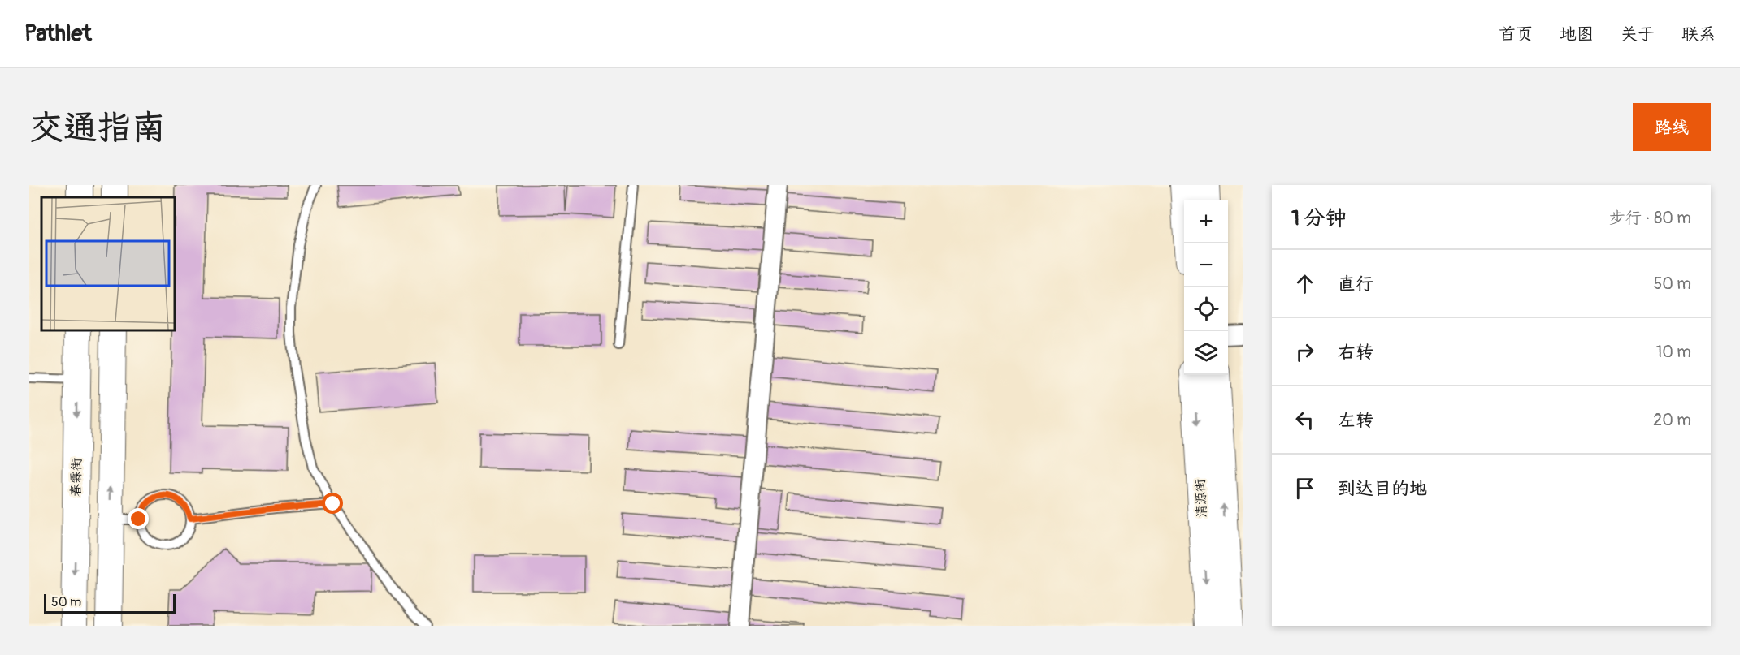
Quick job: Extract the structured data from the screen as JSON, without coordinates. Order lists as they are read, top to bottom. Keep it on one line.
{"streets":{"main road":["春霖街","清源街"]},"scale_bar":"50 m","page":{"header":"Pathlet","nav":["首页","地图","关于","联系"],"buttons":"路线","title":"交通指南","heading":["1 分钟","步行 · 80 m"],"map_buttons":["+","−"],"list":[["直行","50 m"],["右转","10 m"],["左转","20 m"],"到达目的地"],"scale":"50 m"}}
